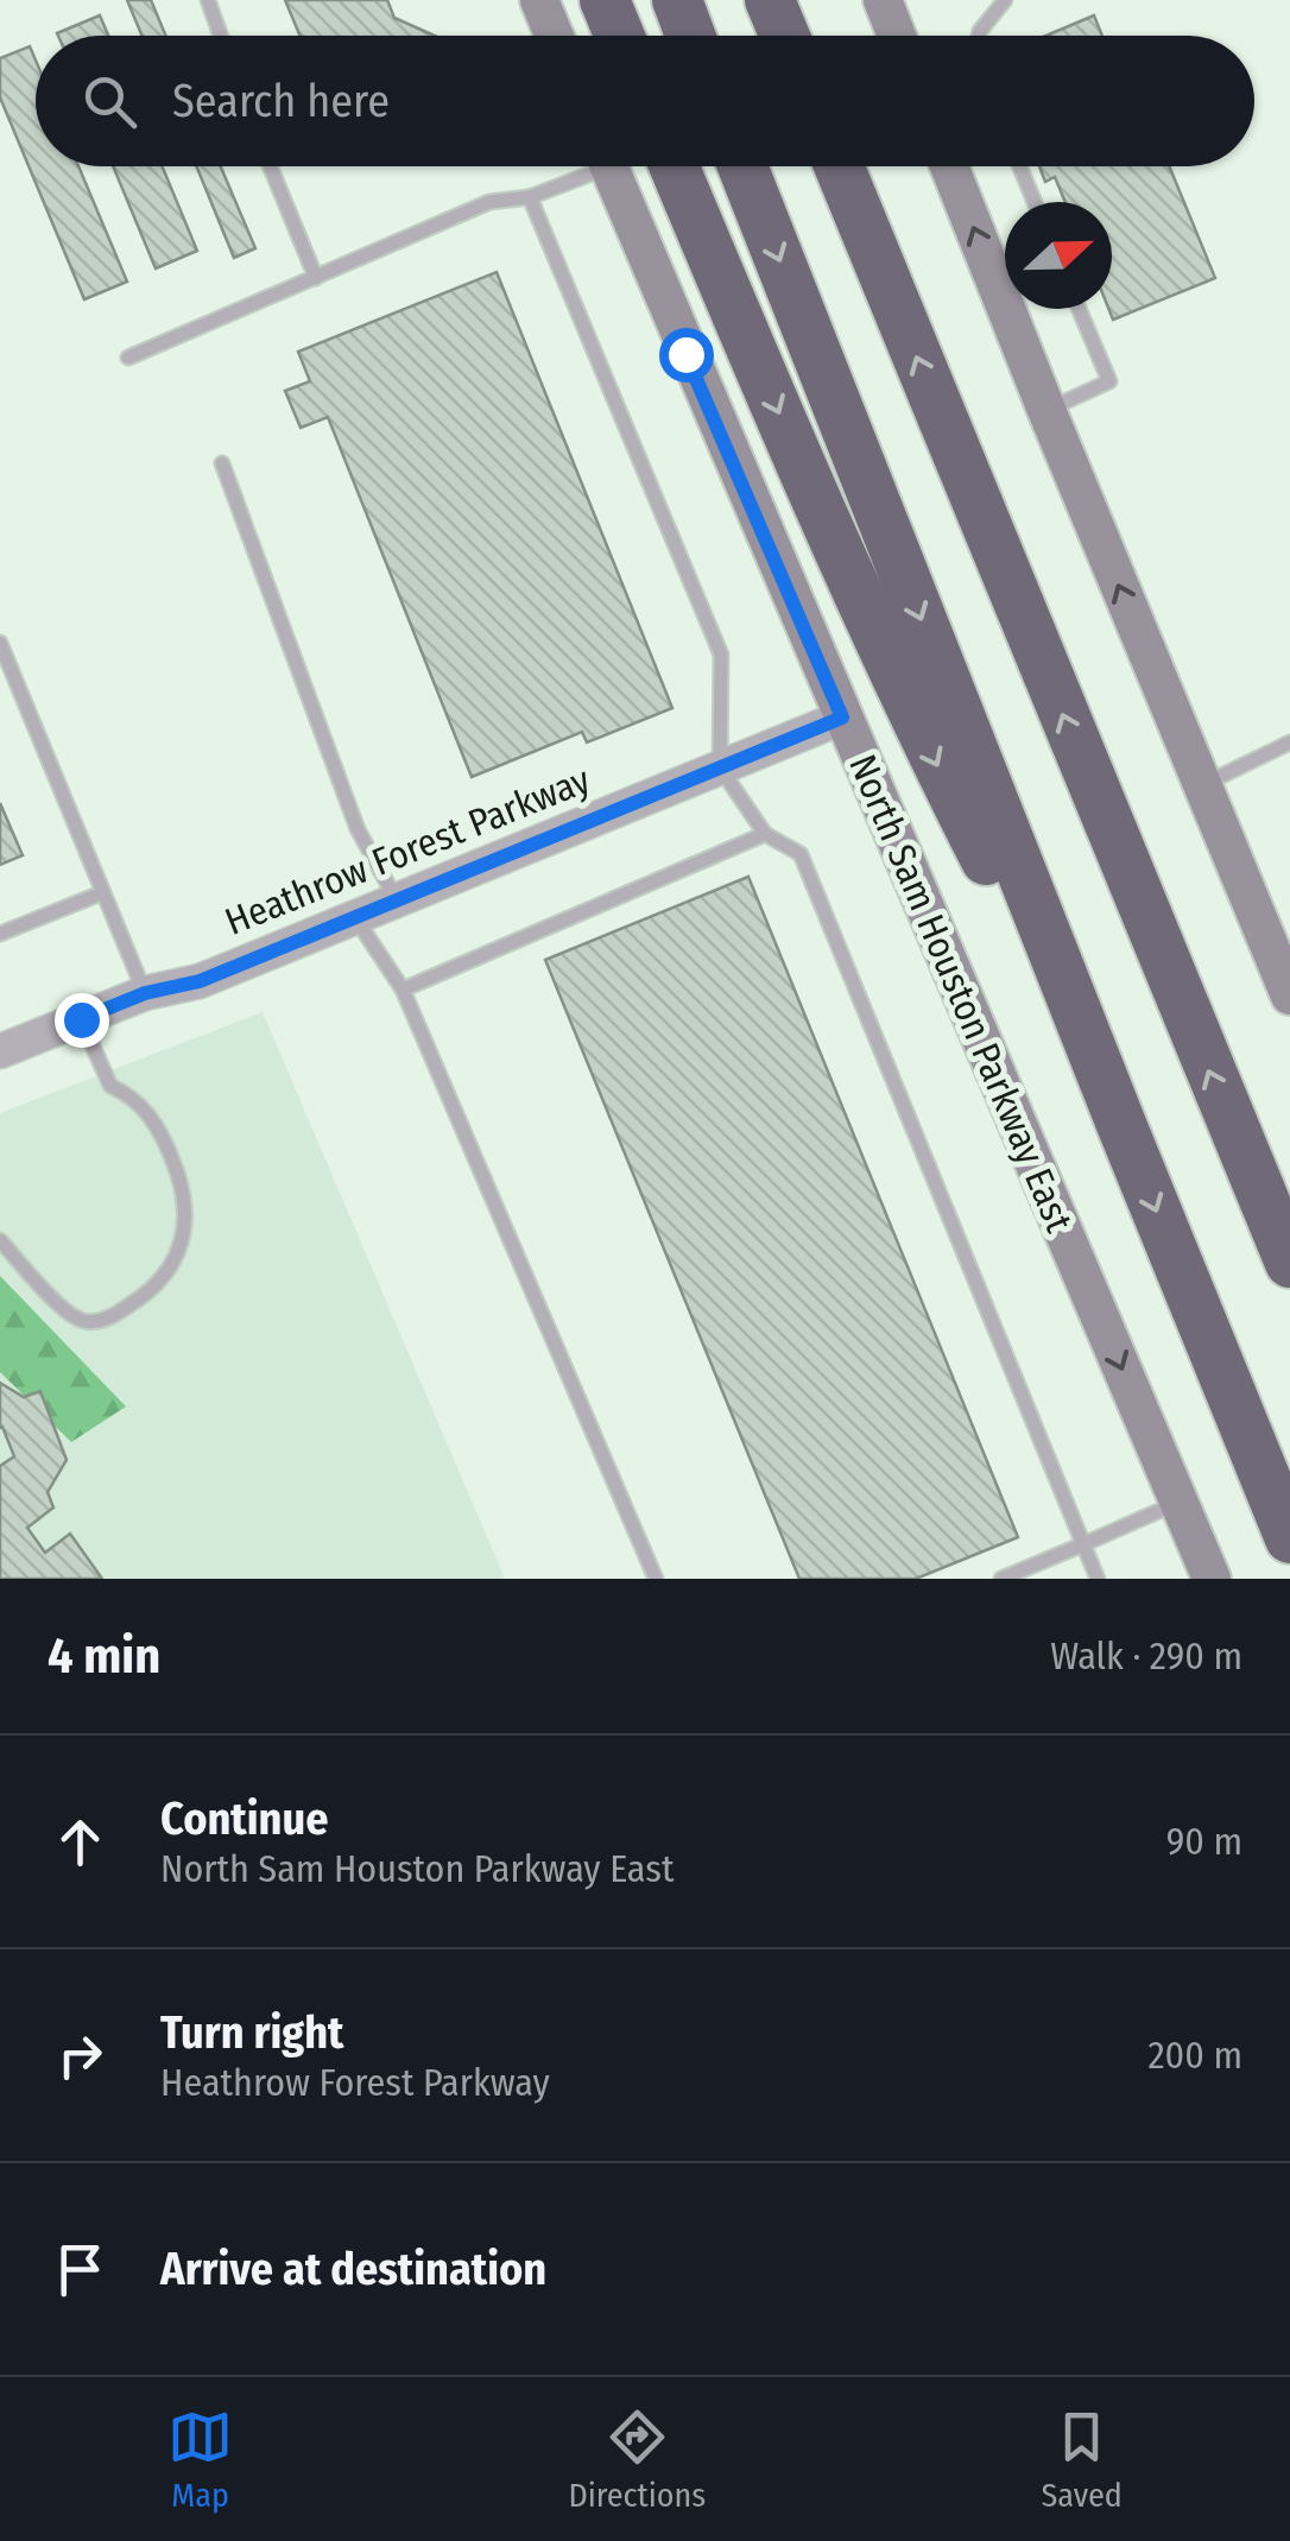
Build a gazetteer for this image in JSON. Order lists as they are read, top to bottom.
{
  "streets": {
    "main road": ["North Sam Houston Parkway East"],
    "street": ["Heathrow Forest Parkway"]
  },
  "crossings": [
    ["Heathrow Forest Parkway", "North Sam Houston Parkway East"]
  ],
  "north": "right",
  "page": {
    "search": "Search here",
    "heading": ["4 min", "Walk · 290 m"],
    "list": [
      ["Continue", "North Sam Houston Parkway East", "90 m"],
      ["Turn right", "Heathrow Forest Parkway", "200 m"],
      "Arrive at destination"
    ],
    "nav": ["Map", "Directions", "Saved"]
  }
}
